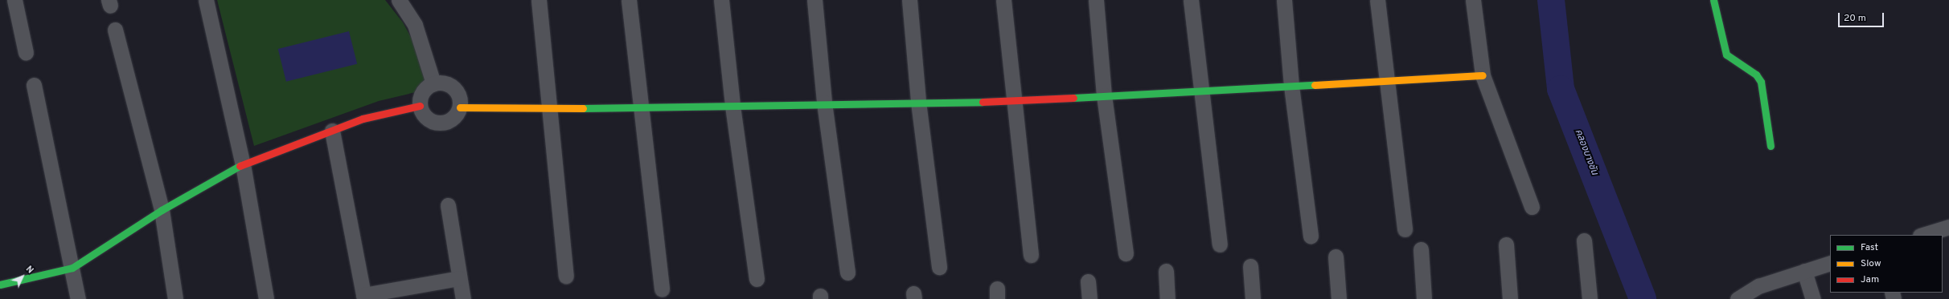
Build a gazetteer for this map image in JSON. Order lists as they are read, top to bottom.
{
  "water": ["คลองบางชัน"],
  "legend": ["Fast", "Slow", "Jam"],
  "scale_bar": "20 m",
  "north": "top right"
}
